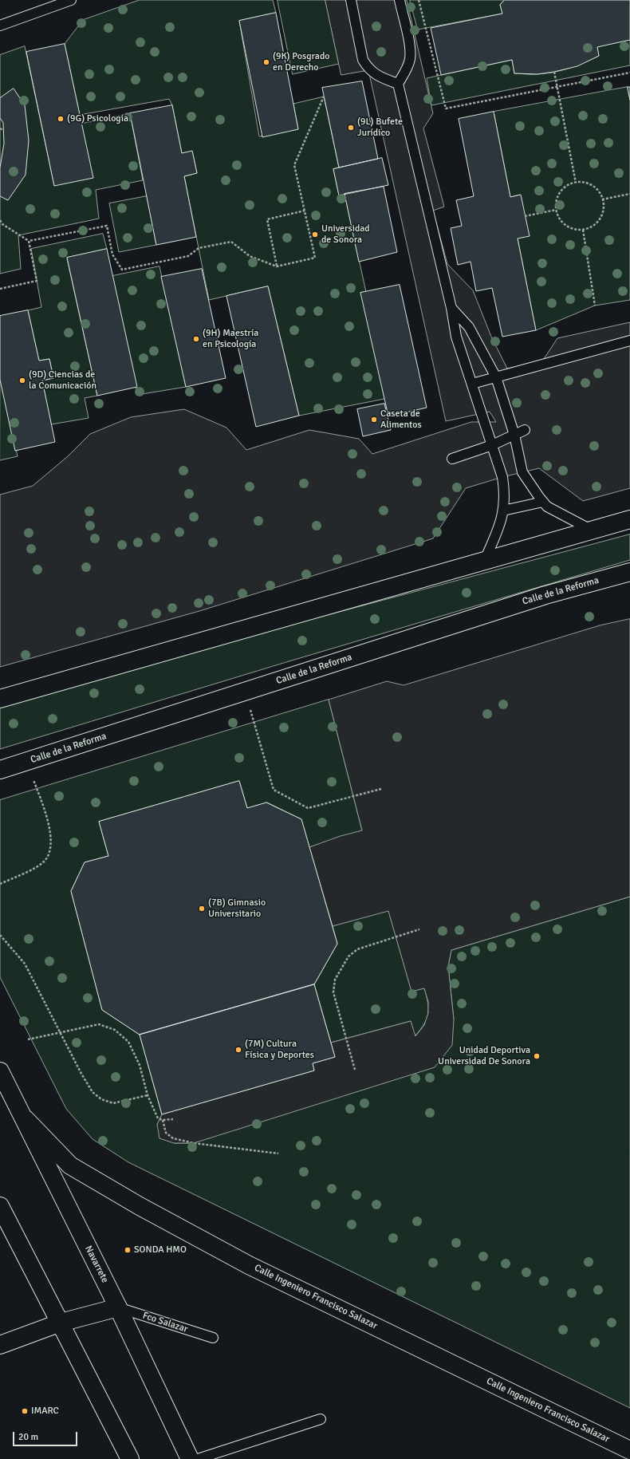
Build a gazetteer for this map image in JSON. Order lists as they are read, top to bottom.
{
  "streets": {
    "main road": ["Calle de la Reforma", "Navarrete", "Calle Ingeniero Francisco Salazar"],
    "lane": ["Fco Salazar"]
  },
  "crossings": [
    ["Navarrete", "Calle Ingeniero Francisco Salazar"],
    ["Navarrete", "Fco Salazar"]
  ],
  "places": [
    "(9K) Posgrado en Derecho",
    "(9G) Psicología",
    "(9L) Bufete Jurídico",
    "Universidad de Sonora",
    "(9H) Maestría en Psicología",
    "(9D) Ciencias de la Comunicación",
    "Caseta de Alimentos",
    "(7B) Gimnasio Universitario",
    "(7M) Cultura Física y Deportes",
    "Unidad Deportiva Universidad De Sonora",
    "SONDA HMO",
    "IMARC"
  ],
  "scale_bar": "20 m"
}
